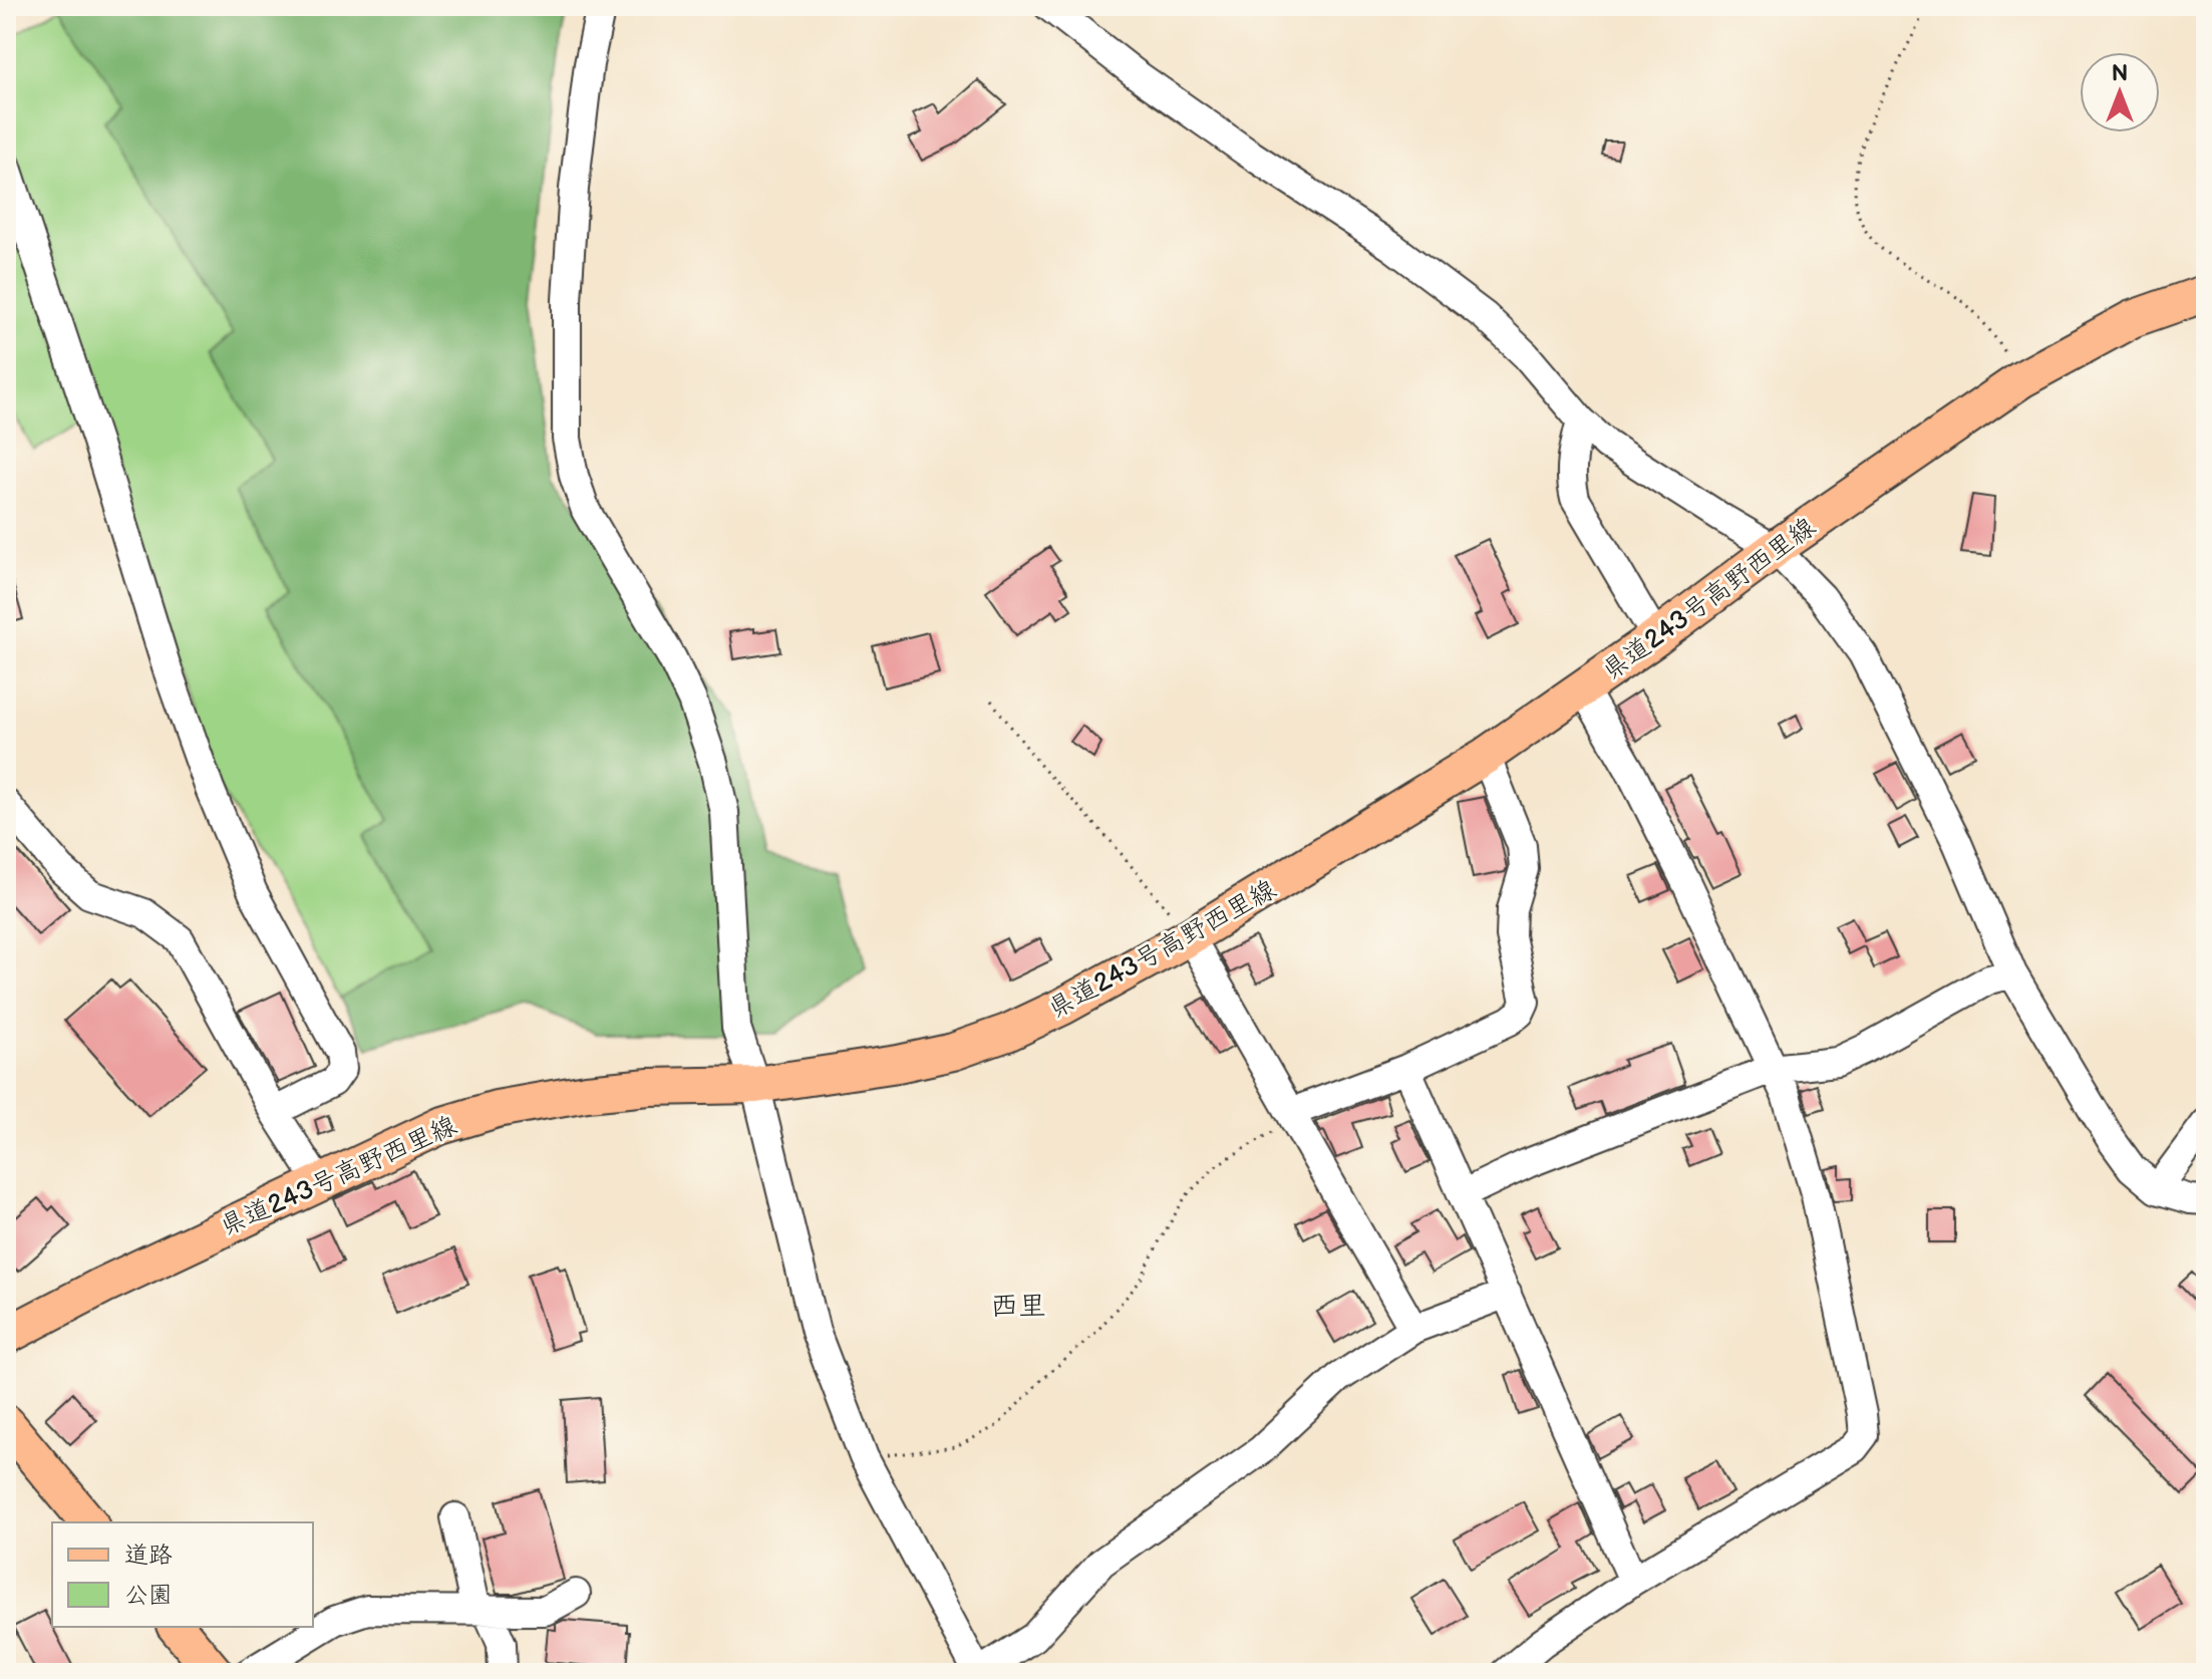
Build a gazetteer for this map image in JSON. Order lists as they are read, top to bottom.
{
  "streets": {
    "main road": ["県道243号高野西里線"]
  },
  "districts": ["西里"],
  "legend": ["道路", "公園"],
  "north": "top"
}
